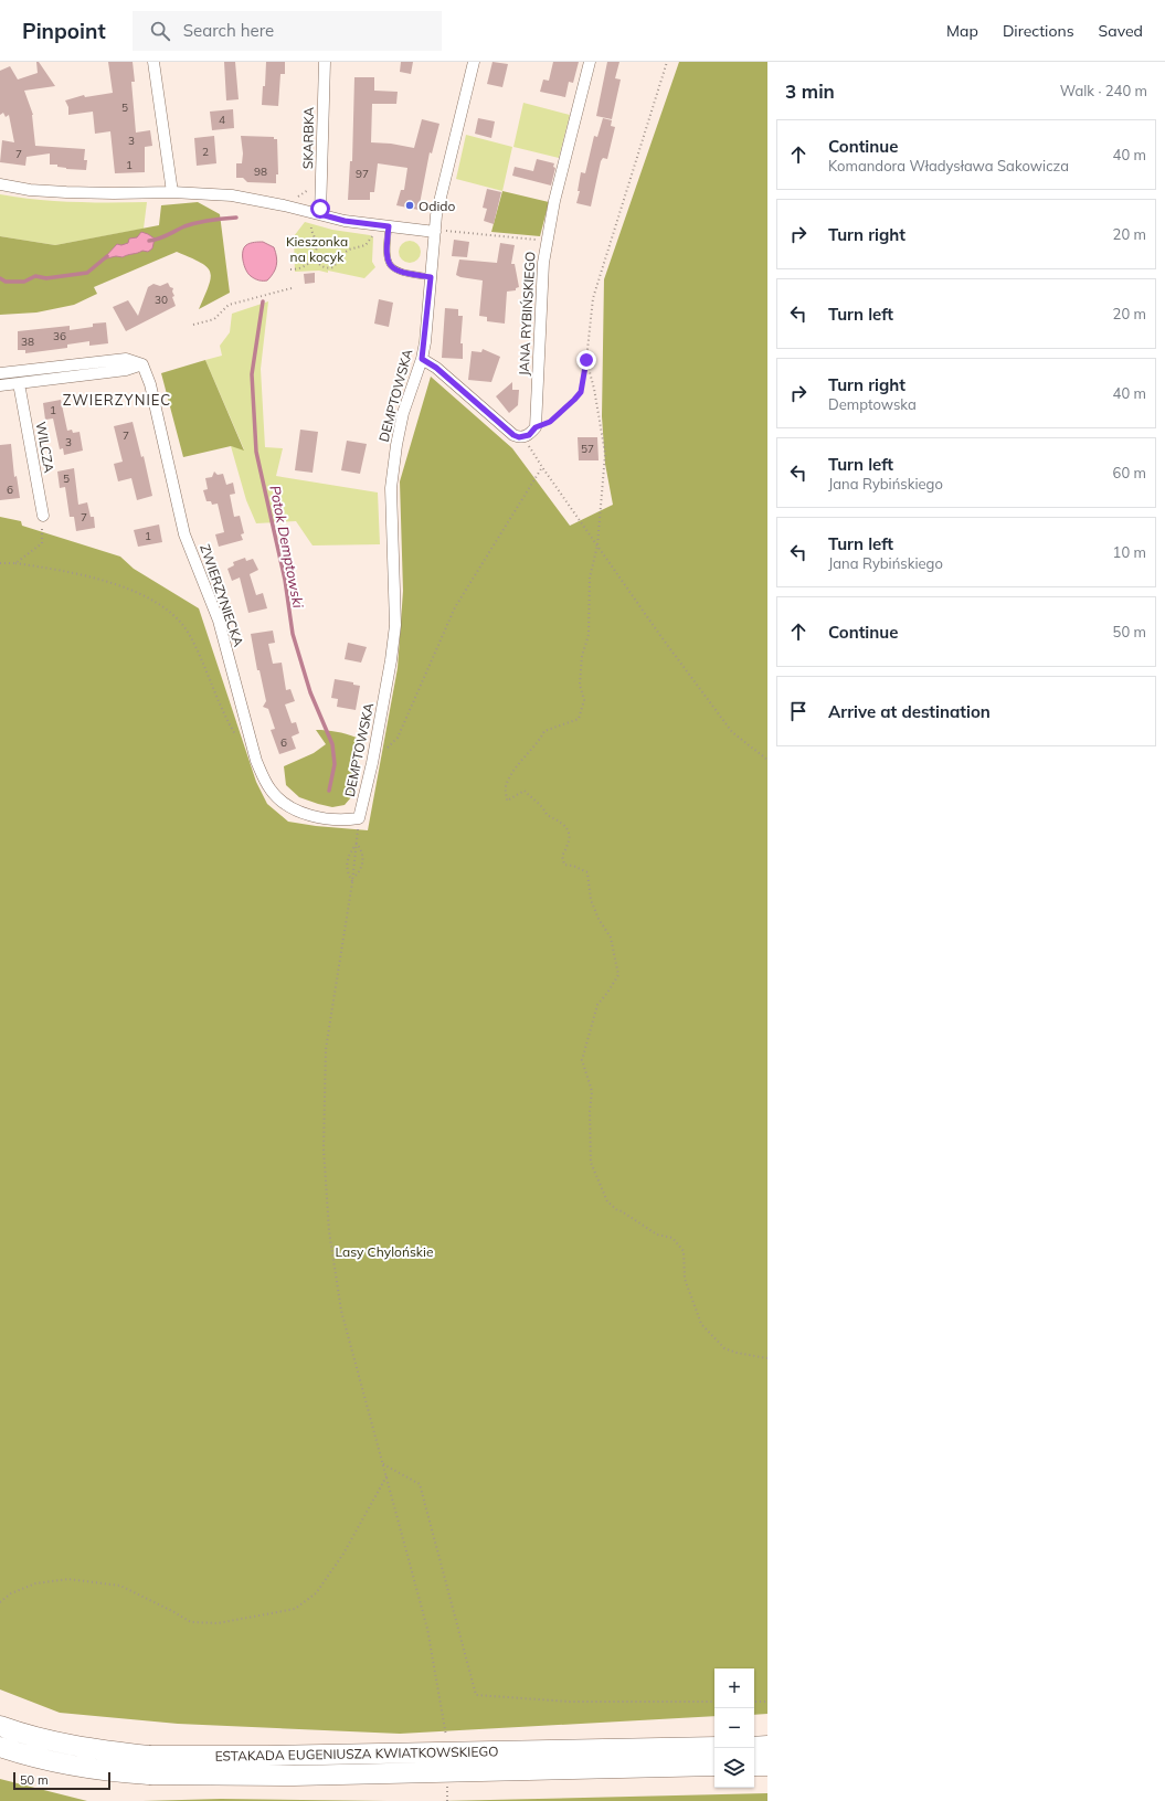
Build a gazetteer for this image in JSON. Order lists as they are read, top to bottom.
{
  "streets": {
    "highway": ["ESTAKADA EUGENIUSZA KWIATKOWSKIEGO"],
    "street": [
      "SKARBKA",
      "JANA RYBIŃSKIEGO",
      "DEMPTOWSKA",
      "WILCZA",
      "ZWIERZYNIECKA"
    ]
  },
  "crossings": [
    ["DEMPTOWSKA", "ZWIERZYNIECKA"]
  ],
  "districts": ["ZWIERZYNIEC"],
  "water": ["Potok Demptowski"],
  "parks": ["Kieszonka na kocyk", "Lasy Chylońskie"],
  "places": ["Odido"],
  "house_numbers": [
    "5",
    "4",
    "3",
    "2",
    "7",
    "1",
    "98",
    "97",
    "30",
    "36",
    "38",
    "1",
    "7",
    "3",
    "57",
    "5",
    "6",
    "7",
    "1",
    "6"
  ],
  "scale_bar": "50 m",
  "page": {
    "header": "Pinpoint",
    "search": "Search here",
    "nav": ["Map", "Directions", "Saved"],
    "heading": ["3 min", "Walk · 240 m"],
    "list": [
      ["Continue", "Komandora Władysława Sakowicza", "40 m"],
      ["Turn right", "20 m"],
      ["Turn left", "20 m"],
      ["Turn right", "Demptowska", "40 m"],
      ["Turn left", "Jana Rybińskiego", "60 m"],
      ["Turn left", "Jana Rybińskiego", "10 m"],
      ["Continue", "50 m"],
      "Arrive at destination"
    ],
    "map_buttons": ["+", "−"],
    "scale": "50 m"
  }
}
